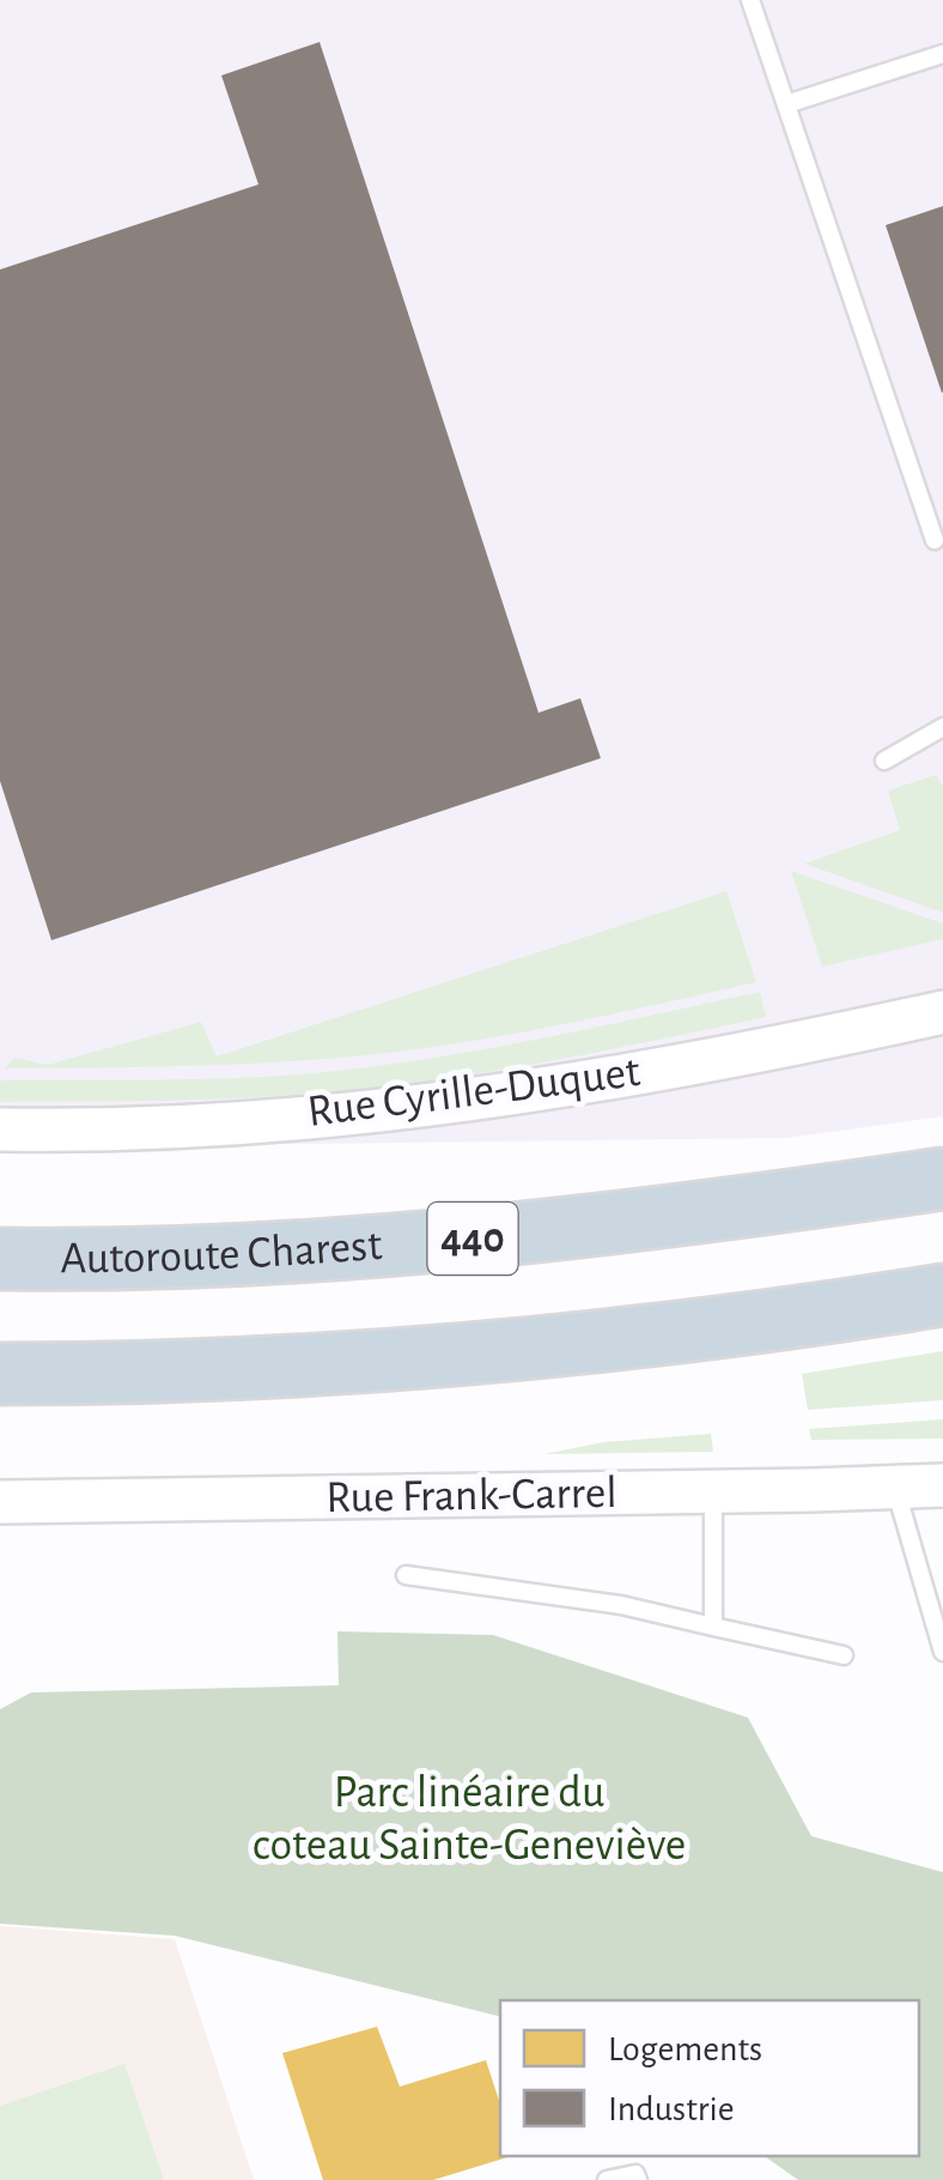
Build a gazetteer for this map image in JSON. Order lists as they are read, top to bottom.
{
  "streets": {
    "highway": ["440", "Autoroute Charest"],
    "street": ["Rue Cyrille-Duquet", "Rue Frank-Carrel"]
  },
  "parks": ["Parc linéaire du coteau Sainte-Geneviève"],
  "legend": ["Logements", "Industrie"]
}
